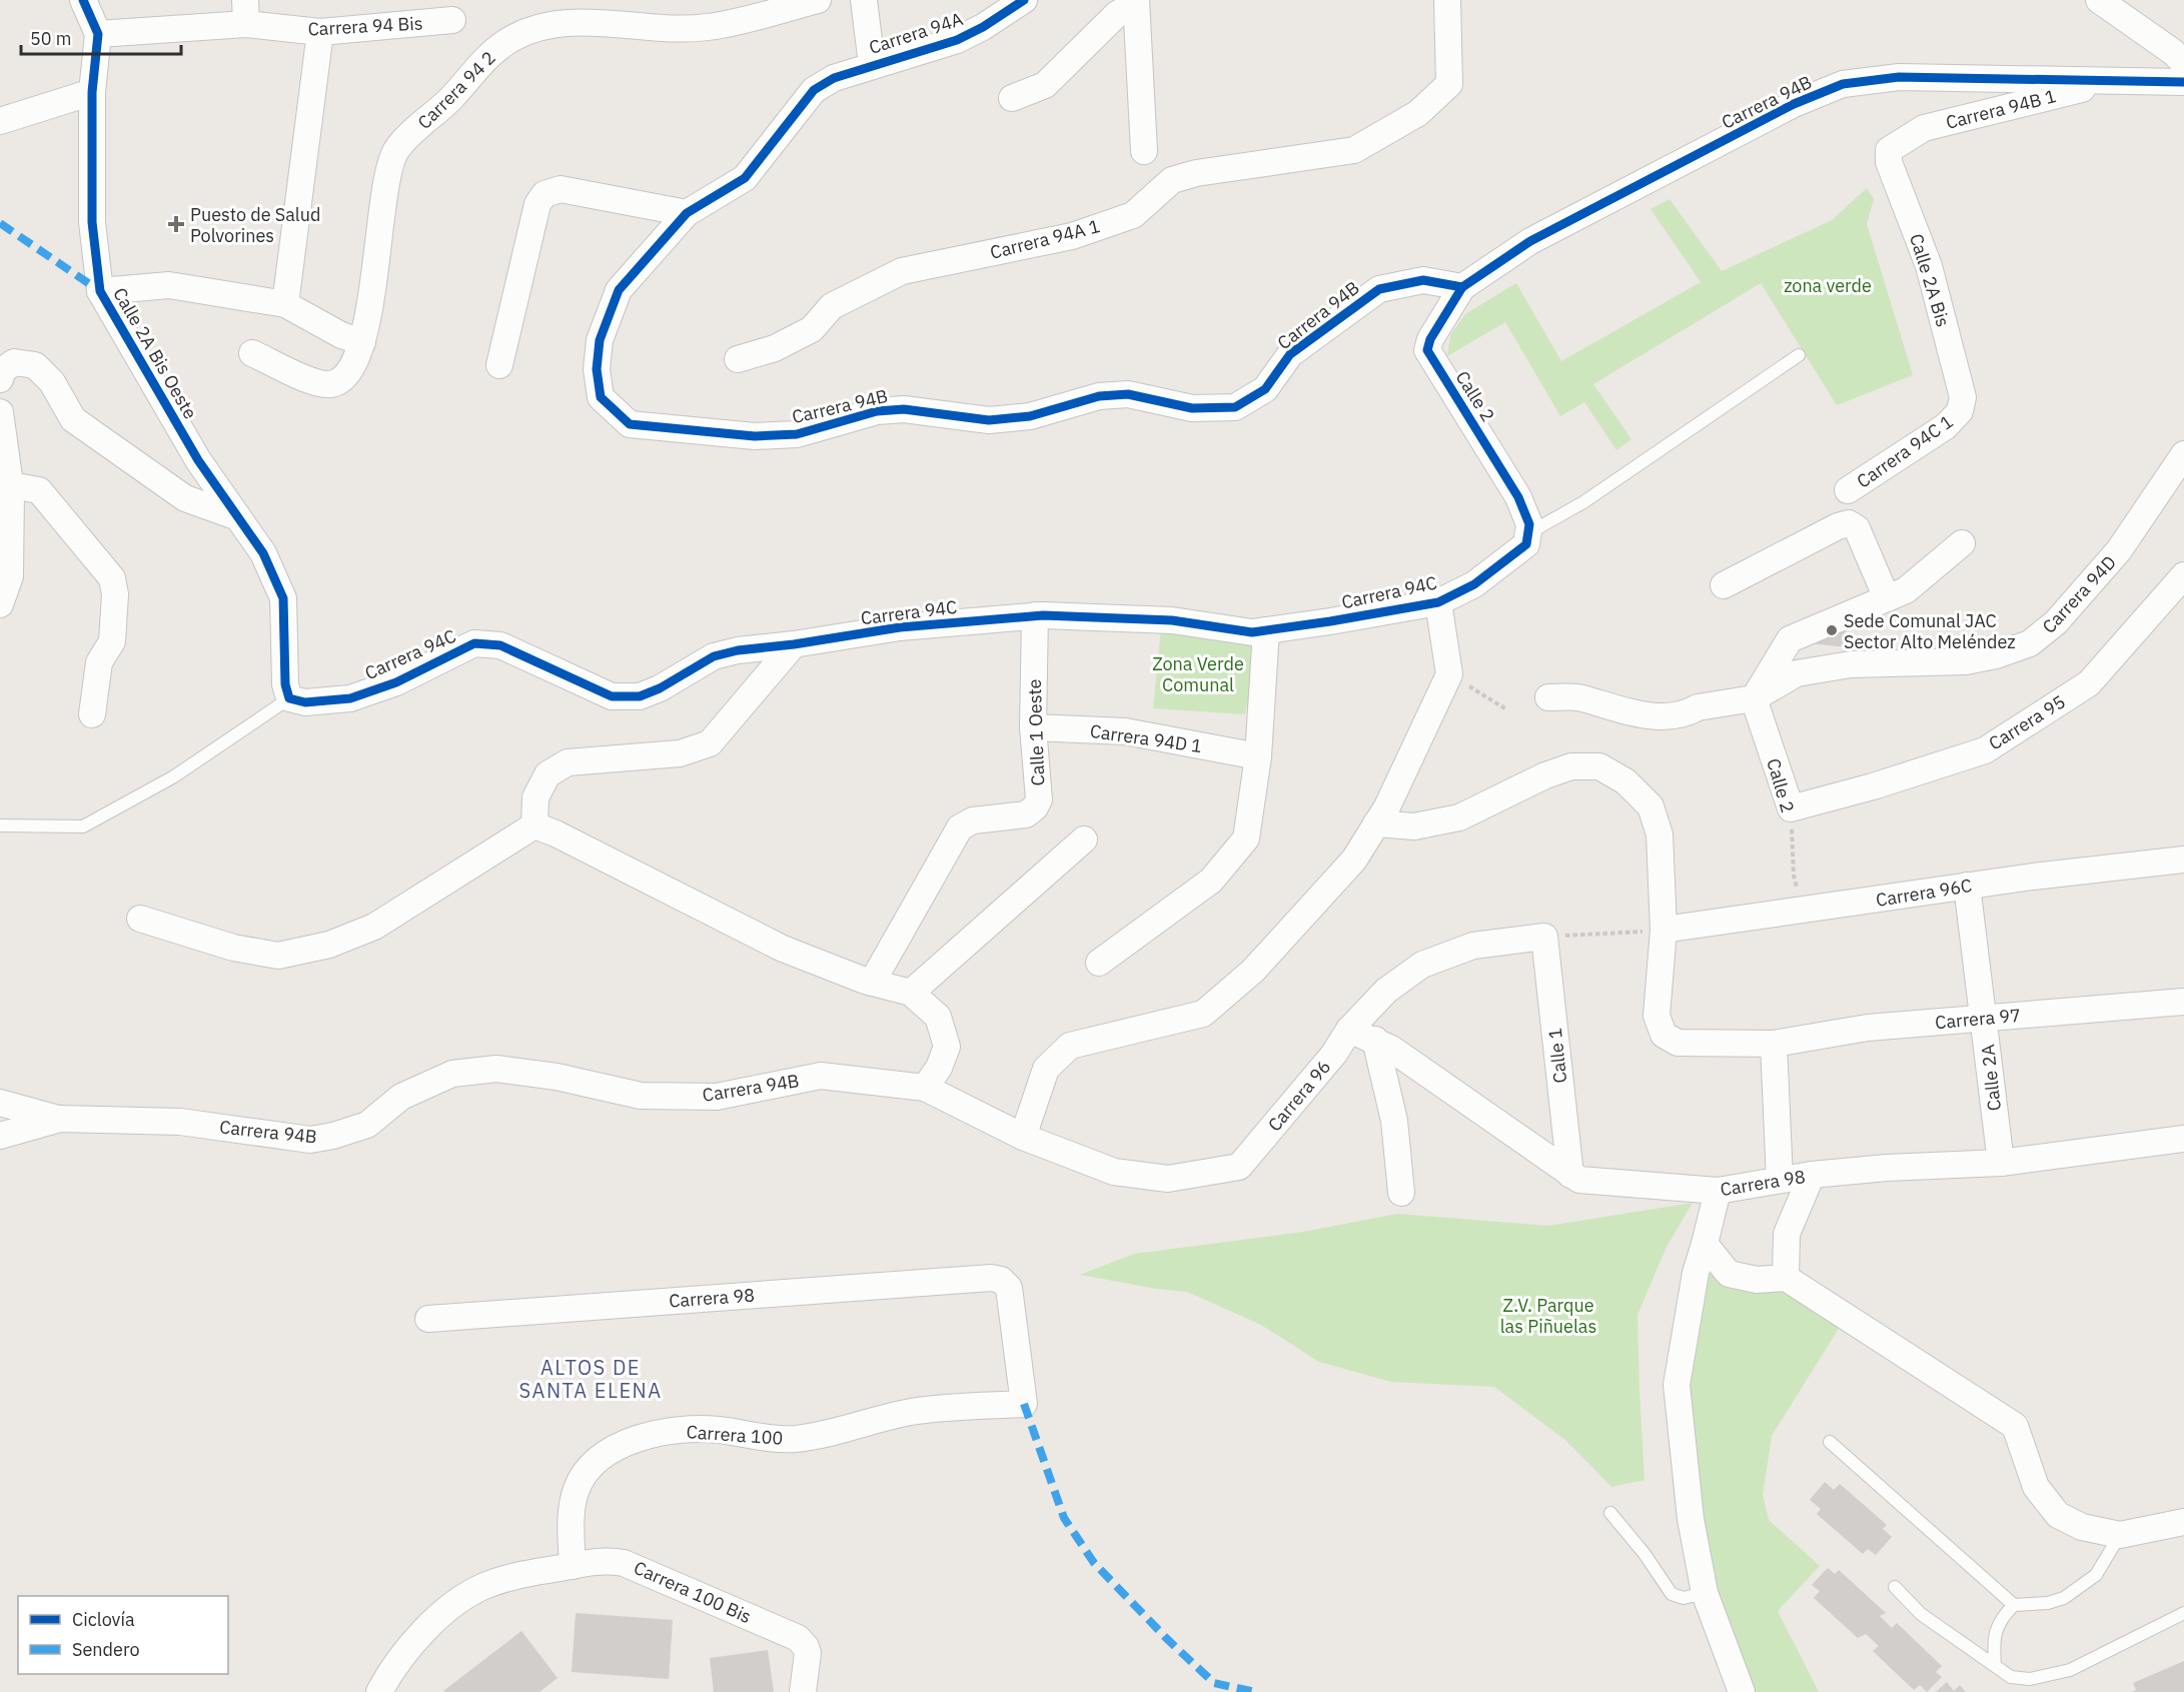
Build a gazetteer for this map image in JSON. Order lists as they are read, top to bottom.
{
  "streets": {
    "street": [
      "Carrera 94 Bis",
      "Carrera 94A",
      "Carrera 94 2",
      "Carrera 94B",
      "Carrera 94B 1",
      "Carrera 94A 1",
      "Calle 2A Bis",
      "Calle 2A Bis Oeste",
      "Calle 2",
      "Carrera 94C 1",
      "Carrera 94C",
      "Carrera 94D",
      "Carrera 95",
      "Calle 1 Oeste",
      "Carrera 94D 1",
      "Carrera 96C",
      "Carrera 97",
      "Calle 1",
      "Calle 2A",
      "Carrera 96",
      "Carrera 98",
      "Carrera 100",
      "Carrera 100 Bis"
    ]
  },
  "crossings": [
    ["Carrera 94 Bis", "Calle 2A Bis Oeste"],
    ["Carrera 94A", "Carrera 94B"],
    ["Carrera 94B", "Carrera 94B 1"],
    ["Carrera 94B", "Calle 2"],
    ["Carrera 94B", "Carrera 96"],
    ["Carrera 94B 1", "Calle 2A Bis"],
    ["Calle 2A Bis", "Carrera 94C 1"],
    ["Calle 2A Bis Oeste", "Carrera 94C"],
    ["Calle 2", "Carrera 94C"],
    ["Calle 2", "Carrera 94D"],
    ["Calle 2", "Carrera 95"],
    ["Calle 2", "Carrera 96C"],
    ["Carrera 94C", "Calle 1 Oeste"],
    ["Calle 1 Oeste", "Carrera 94D 1"],
    ["Carrera 96C", "Carrera 97"],
    ["Carrera 96C", "Calle 2A"],
    ["Carrera 97", "Calle 2A"],
    ["Calle 1", "Carrera 96"],
    ["Calle 1", "Carrera 98"],
    ["Calle 2A", "Carrera 98"],
    ["Carrera 96", "Carrera 98"],
    ["Carrera 98", "Carrera 100"],
    ["Carrera 100", "Carrera 100 Bis"]
  ],
  "districts": ["ALTOS DE SANTA ELENA"],
  "parks": ["zona verde", "Zona Verde Comunal", "Z.V. Parque las Piñuelas"],
  "places": {
    "health": ["Puesto de Salud Polvorines"],
    "other": ["Sede Comunal JAC Sector Alto Meléndez"]
  },
  "legend": ["Ciclovía", "Sendero"],
  "scale_bar": "50 m"
}
